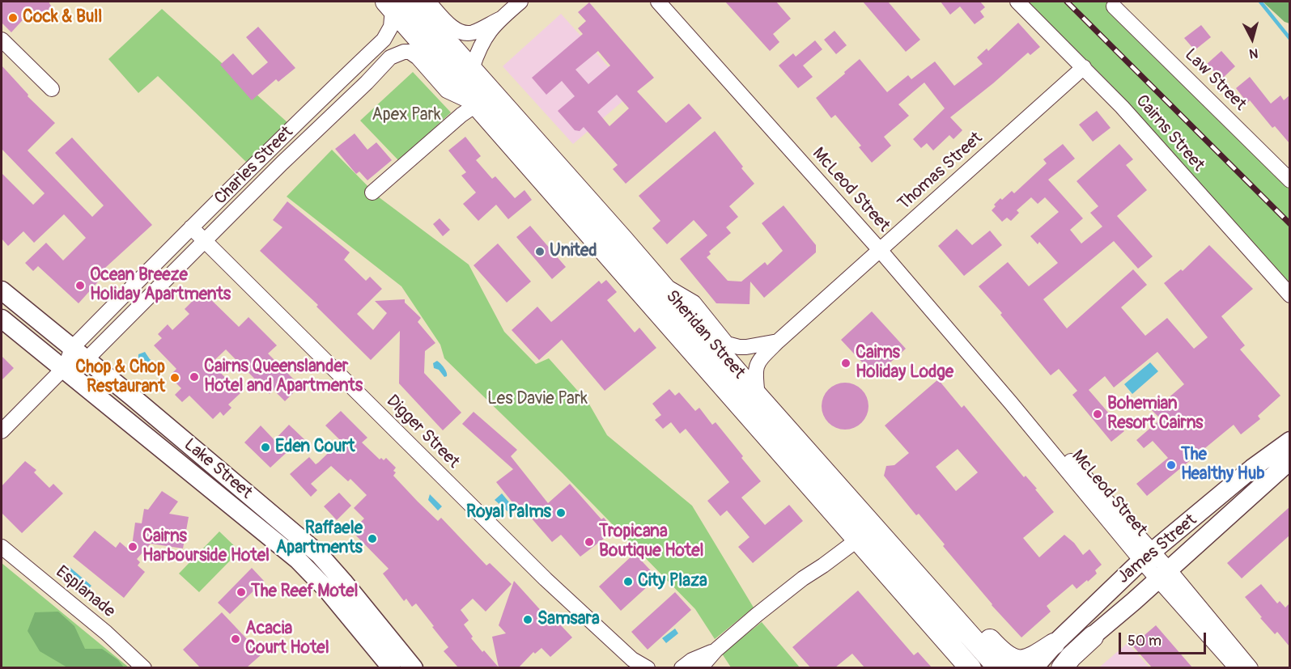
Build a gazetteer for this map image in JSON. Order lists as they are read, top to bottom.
{
  "streets": {
    "highway": ["Sheridan Street"],
    "main road": ["Lake Street", "James Street"],
    "street": [
      "Law Street",
      "Cairns Street",
      "Charles Street",
      "Thomas Street",
      "McLeod Street",
      "Digger Street",
      "Esplanade"
    ]
  },
  "crossings": [
    ["Cairns Street", "Thomas Street"],
    ["Charles Street", "Sheridan Street"],
    ["Charles Street", "Digger Street"],
    ["Charles Street", "Lake Street"],
    ["Thomas Street", "McLeod Street"],
    ["Thomas Street", "Sheridan Street"],
    ["McLeod Street", "James Street"]
  ],
  "parks": ["Apex Park", "Les Davie Park"],
  "places": [
    "Cock & Bull",
    "United",
    "Ocean Breeze Holiday Apartments",
    "Cairns Holiday Lodge",
    "Cairns Queenslander Hotel and Apartments",
    "Chop & Chop Restaurant",
    "Bohemian Resort Cairns",
    "Eden Court",
    "The Healthy Hub",
    "Royal Palms",
    "Raffaele Apartments",
    "Tropicana Boutique Hotel",
    "Cairns Harbourside Hotel",
    "City Plaza",
    "The Reef Motel",
    "Samsara",
    "Acacia Court Hotel"
  ],
  "scale_bar": "50 m",
  "north": "bottom"
}
